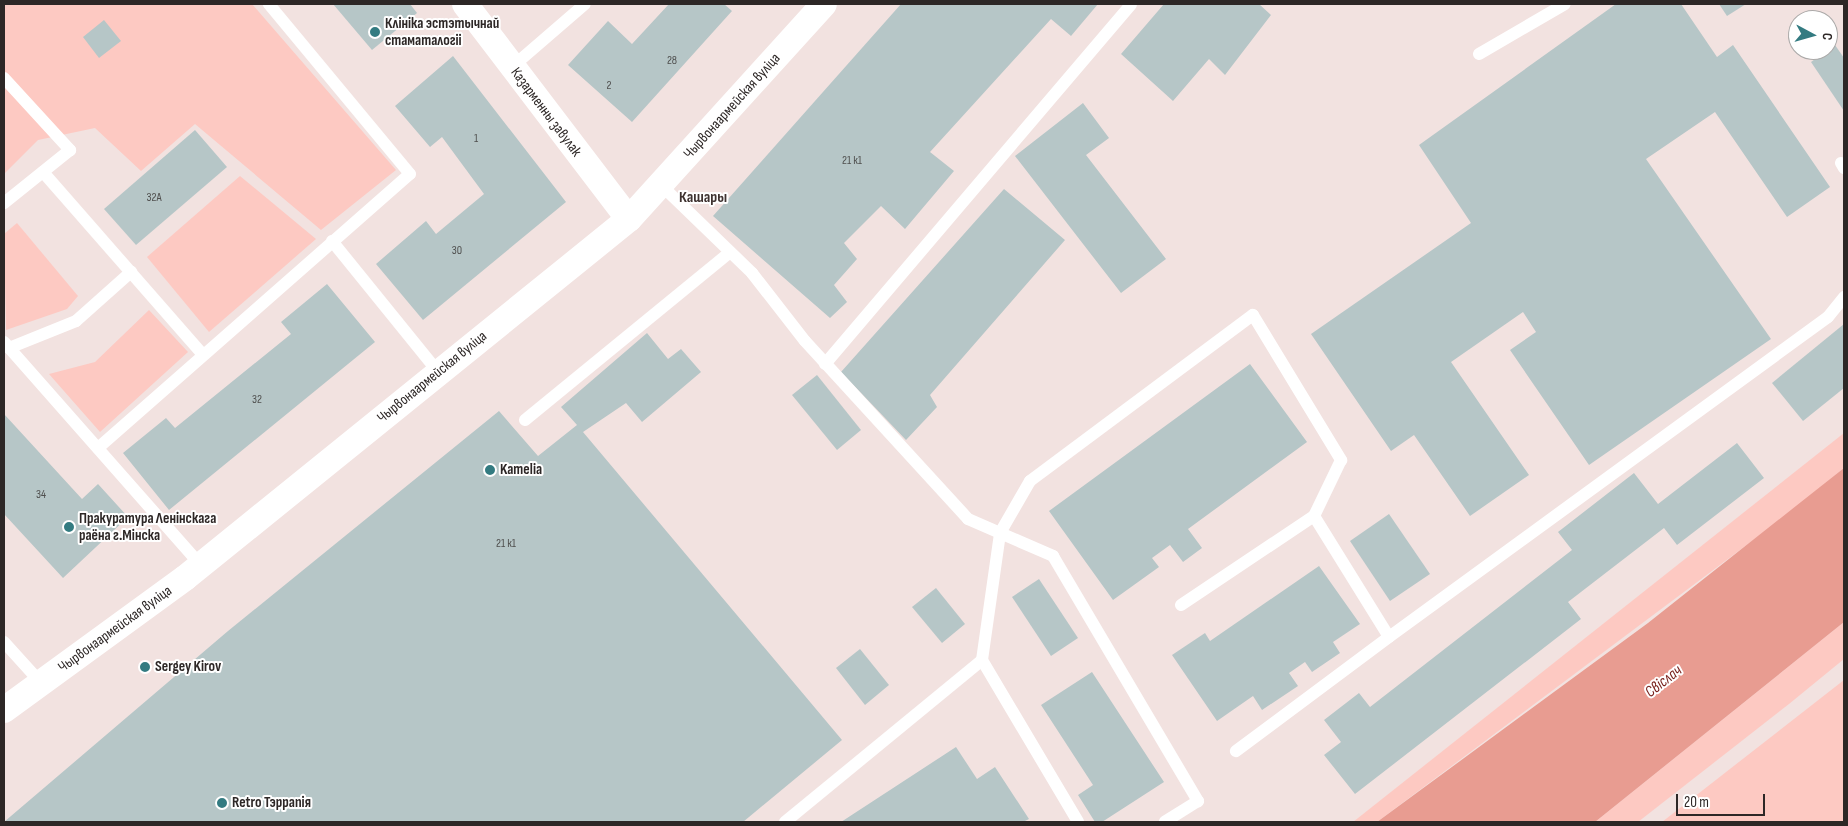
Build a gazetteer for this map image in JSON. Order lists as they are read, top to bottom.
{
  "streets": {
    "street": ["Чырвонаармейская вуліца", "Казарменны завулак"]
  },
  "crossings": [
    ["Чырвонаармейская вуліца", "Казарменны завулак"]
  ],
  "districts": ["Кашары"],
  "water": ["Свіслач"],
  "places": [
    "Клініка эстэтычнай стаматалогіі",
    "Kamelia",
    "Пракуратура Ленінскага раёна г.Мінска",
    "Sergey Kirov",
    "Retro Тэррапія"
  ],
  "house_numbers": [
    "28",
    "2",
    "1",
    "21 к1",
    "32А",
    "30",
    "32",
    "34",
    "21 к1"
  ],
  "scale_bar": "20 m",
  "north": "right"
}
